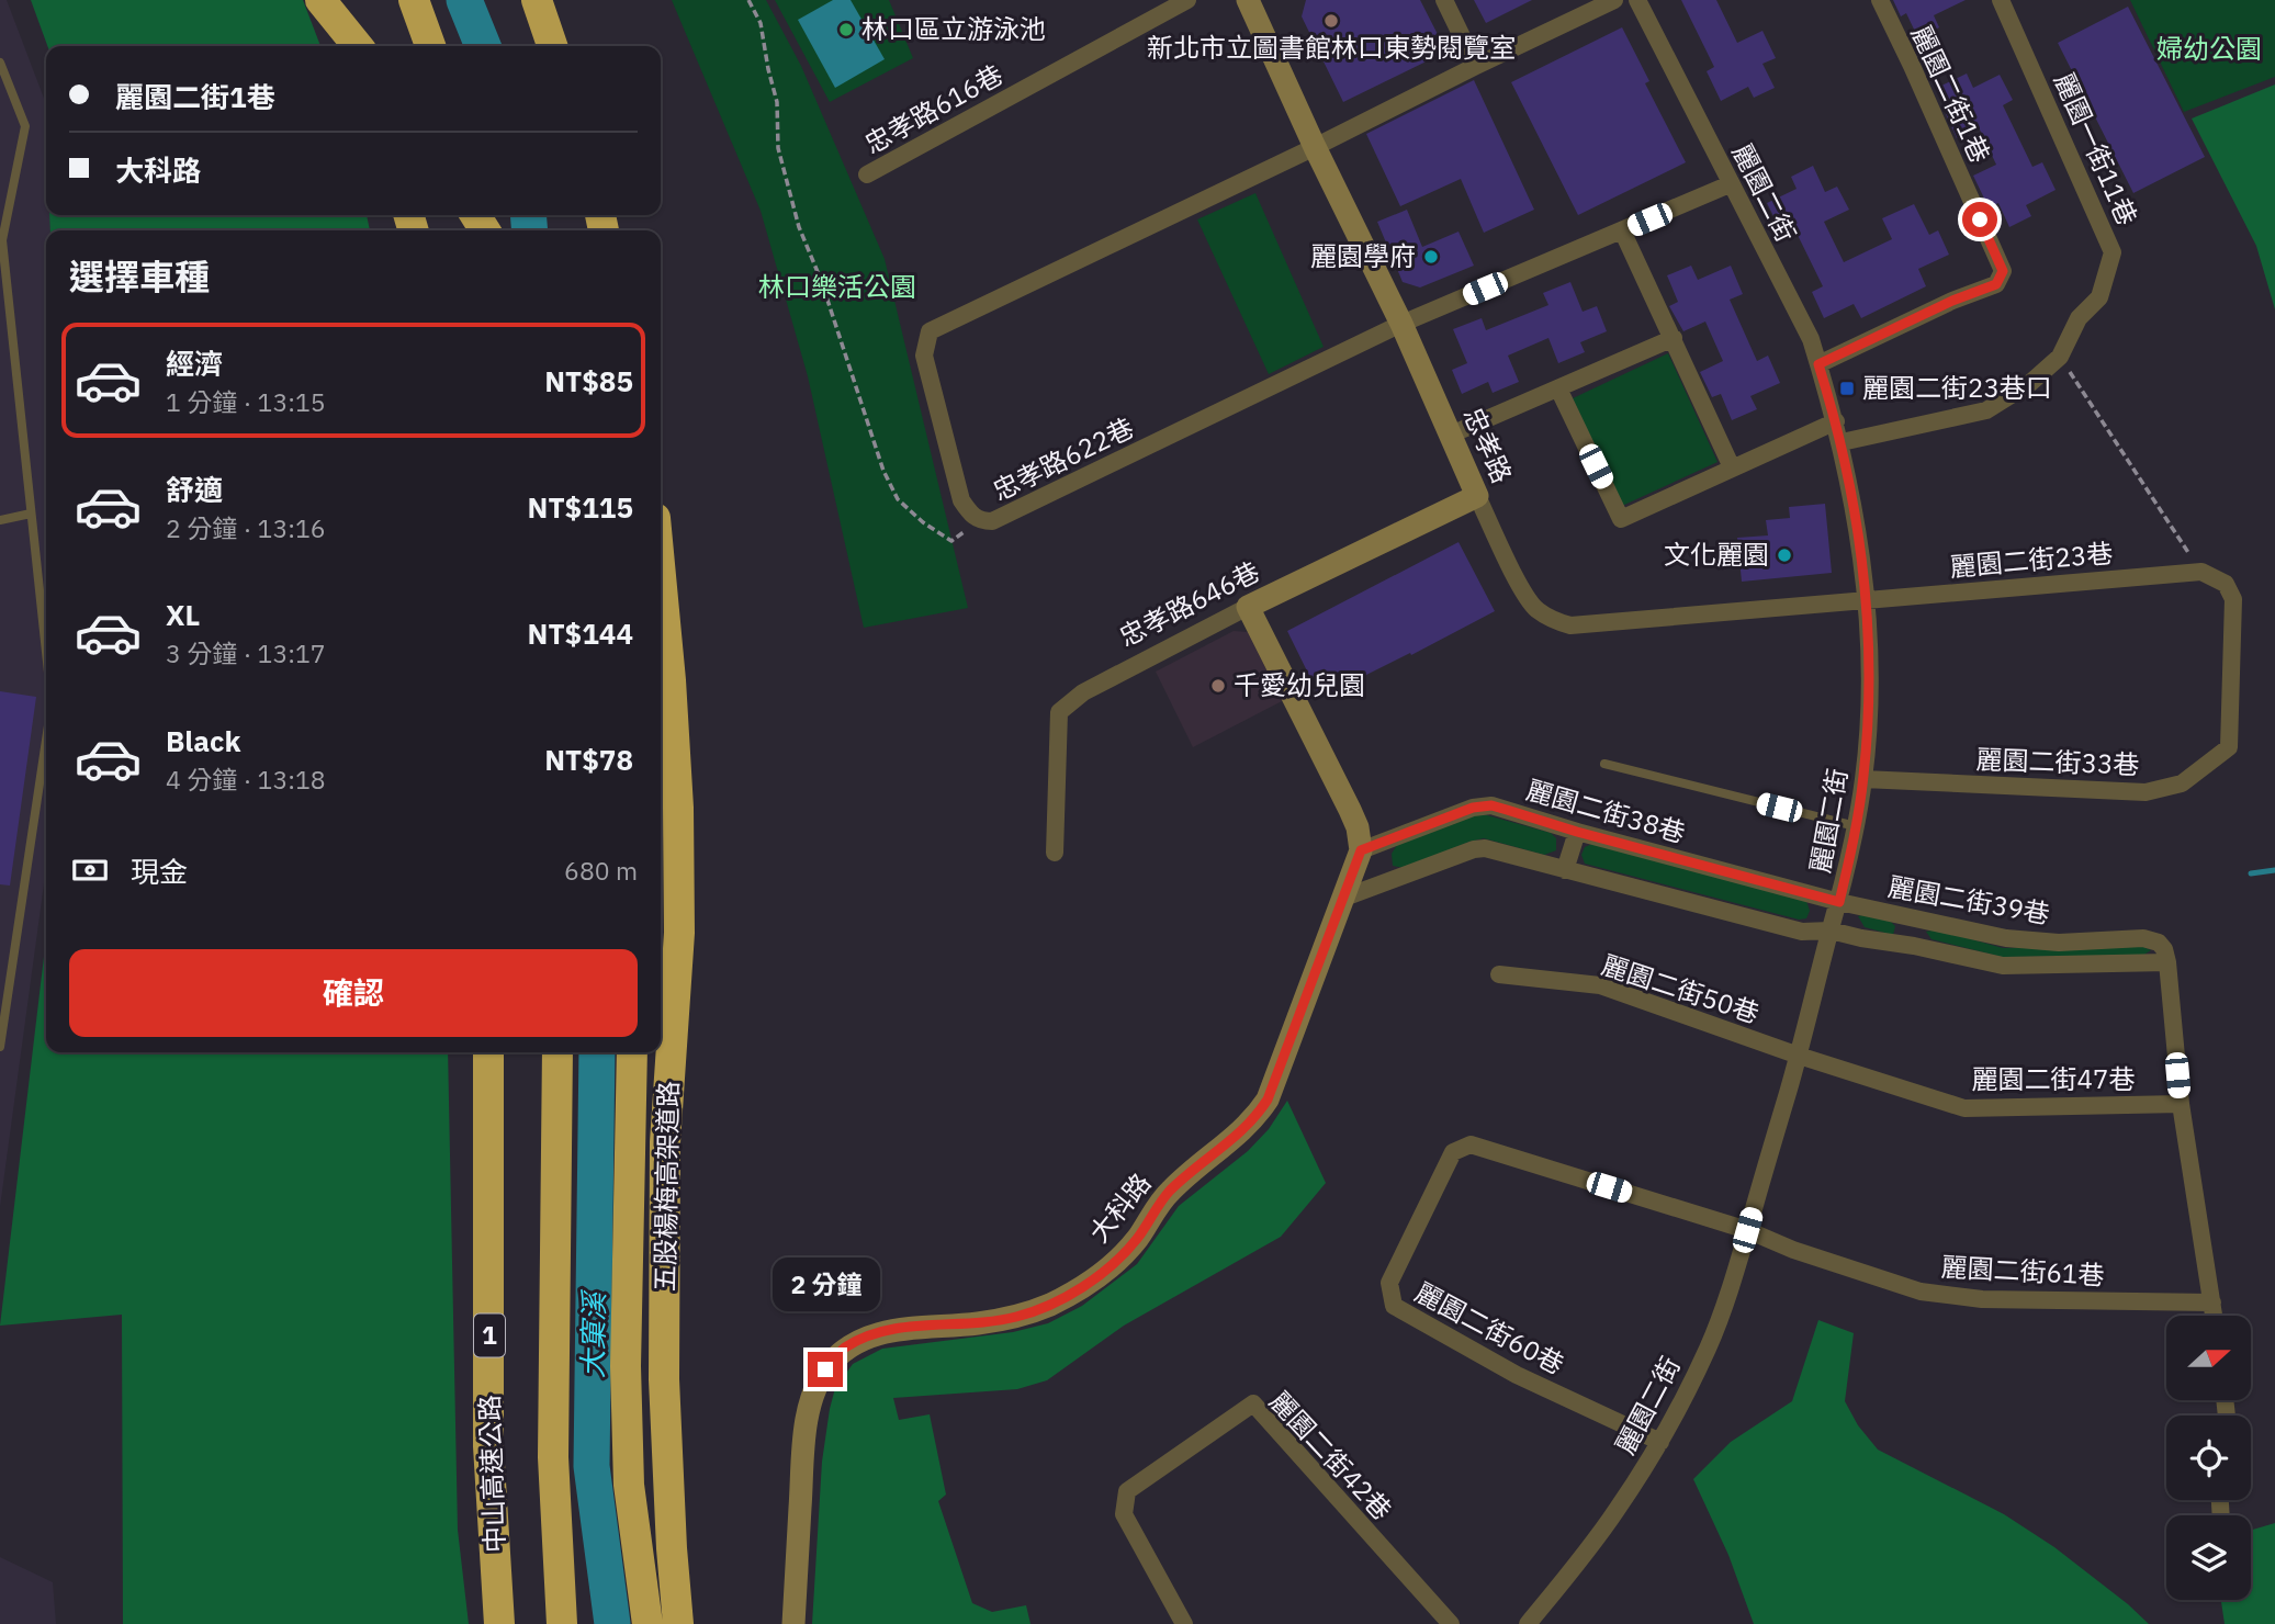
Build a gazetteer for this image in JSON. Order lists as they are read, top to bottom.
{
  "streets": {
    "highway": ["五股楊梅高架道路", "1", "中山高速公路"],
    "street": [
      "麗園二街1巷",
      "忠孝路616巷",
      "麗園一街11巷",
      "麗園二街",
      "忠孝路",
      "忠孝路622巷",
      "麗園二街23巷",
      "忠孝路646巷",
      "麗園二街33巷",
      "麗園二街38巷",
      "麗園二街39巷",
      "麗園二街50巷",
      "麗園二街47巷",
      "大科路",
      "麗園二街61巷",
      "麗園二街60巷",
      "麗園二街42巷"
    ]
  },
  "crossings": [
    ["麗園二街1巷", "麗園二街"],
    ["麗園二街", "忠孝路"],
    ["麗園二街", "忠孝路622巷"],
    ["麗園二街", "麗園二街23巷"],
    ["麗園二街", "麗園二街33巷"],
    ["麗園二街", "麗園二街38巷"],
    ["麗園二街", "麗園二街39巷"],
    ["麗園二街", "麗園二街50巷"],
    ["麗園二街", "麗園二街47巷"],
    ["麗園二街", "麗園二街61巷"],
    ["麗園二街", "麗園二街60巷"],
    ["忠孝路", "忠孝路622巷"],
    ["忠孝路", "麗園二街23巷"],
    ["忠孝路", "忠孝路646巷"],
    ["麗園二街23巷", "麗園二街33巷"],
    ["麗園二街38巷", "麗園二街39巷"],
    ["麗園二街38巷", "大科路"],
    ["麗園二街50巷", "麗園二街47巷"],
    ["麗園二街61巷", "麗園二街60巷"]
  ],
  "water": ["大窠溪"],
  "parks": ["婦幼公園", "林口樂活公園"],
  "places": {
    "other": [
      "新北市立圖書館林口東勢閱覽室",
      "林口區立游泳池",
      "麗園學府",
      "文化麗園",
      "千愛幼兒園"
    ],
    "transit": ["麗園二街23巷口"]
  },
  "north": "right",
  "page": {
    "banner": ["麗園二街1巷", "大科路"],
    "heading": "選擇車種",
    "list": [
      {
        "name": "經濟",
        "note": "1 分鐘 · 13:15",
        "value": "NT$85"
      },
      {
        "name": "舒適",
        "note": "2 分鐘 · 13:16",
        "value": "NT$115"
      },
      {
        "name": "XL",
        "note": "3 分鐘 · 13:17",
        "value": "NT$144"
      },
      {
        "name": "Black",
        "note": "4 分鐘 · 13:18",
        "value": "NT$78"
      }
    ],
    "pay": ["現金", "680 m"],
    "buttons": "確認",
    "bubble": "2 分鐘"
  }
}
